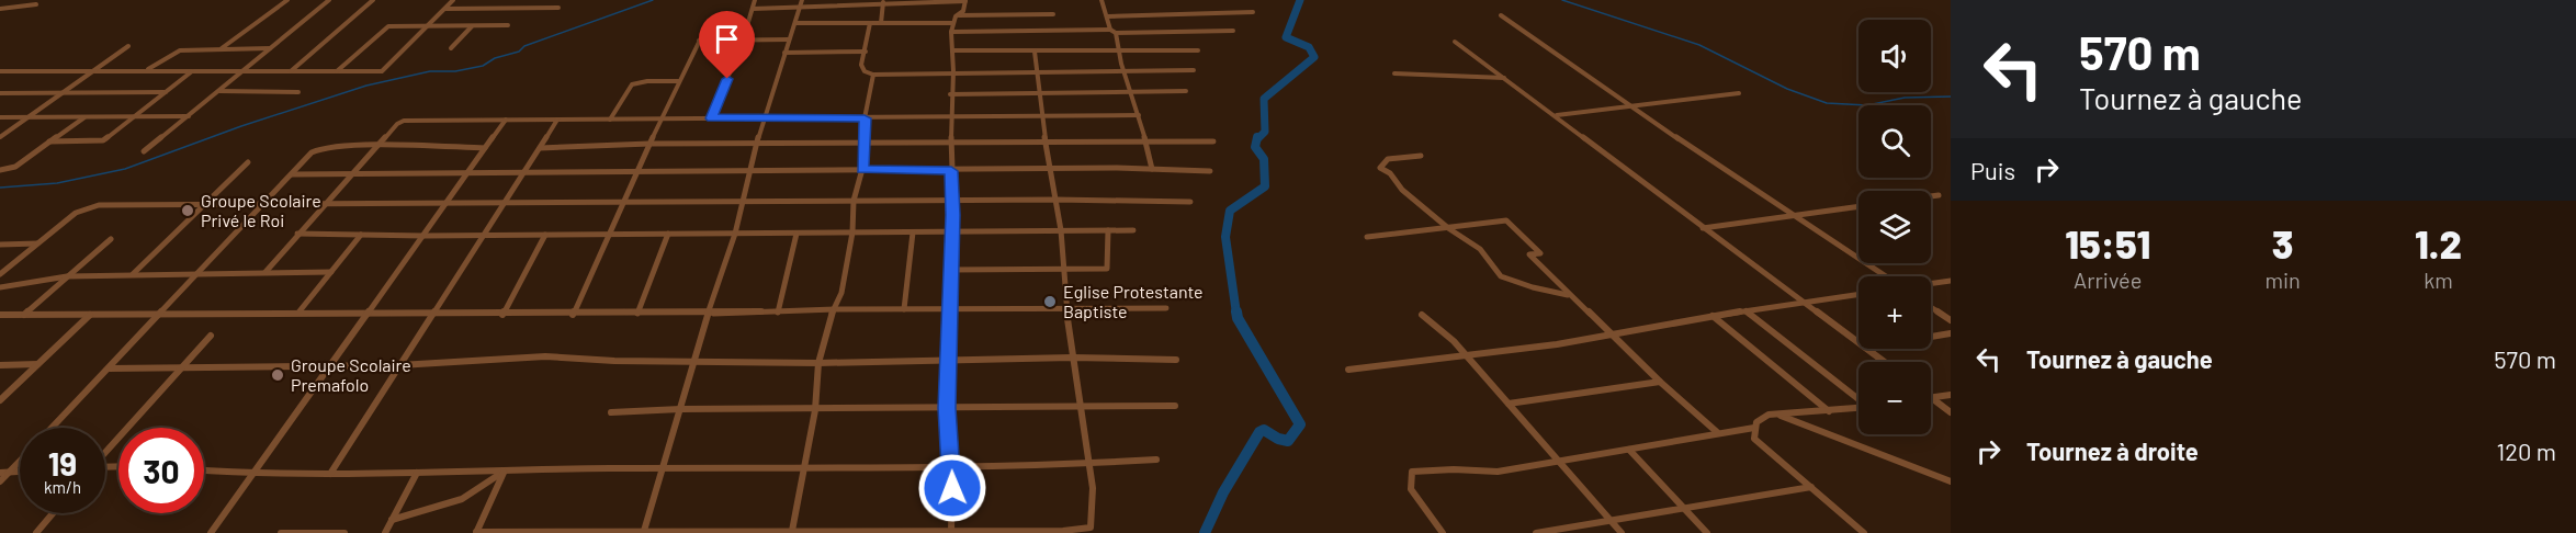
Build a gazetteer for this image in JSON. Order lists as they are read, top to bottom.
{
  "places": ["Groupe Scolaire Privé le Roi", "Eglise Protestante Baptiste", "Groupe Scolaire Premafolo"],
  "page": {
    "turn": ["570 m", "Tournez à gauche"],
    "map_buttons": ["+", "−"],
    "then": "Puis",
    "eta": [
      "15:51",
      "Arrivée",
      "3",
      "min",
      "1.2",
      "km"
    ],
    "list": [
      {
        "name": "Tournez à gauche",
        "value": "570 m"
      },
      {
        "name": "Tournez à droite",
        "value": "120 m"
      }
    ],
    "speed": "19 km/h",
    "limit": "30"
  }
}
